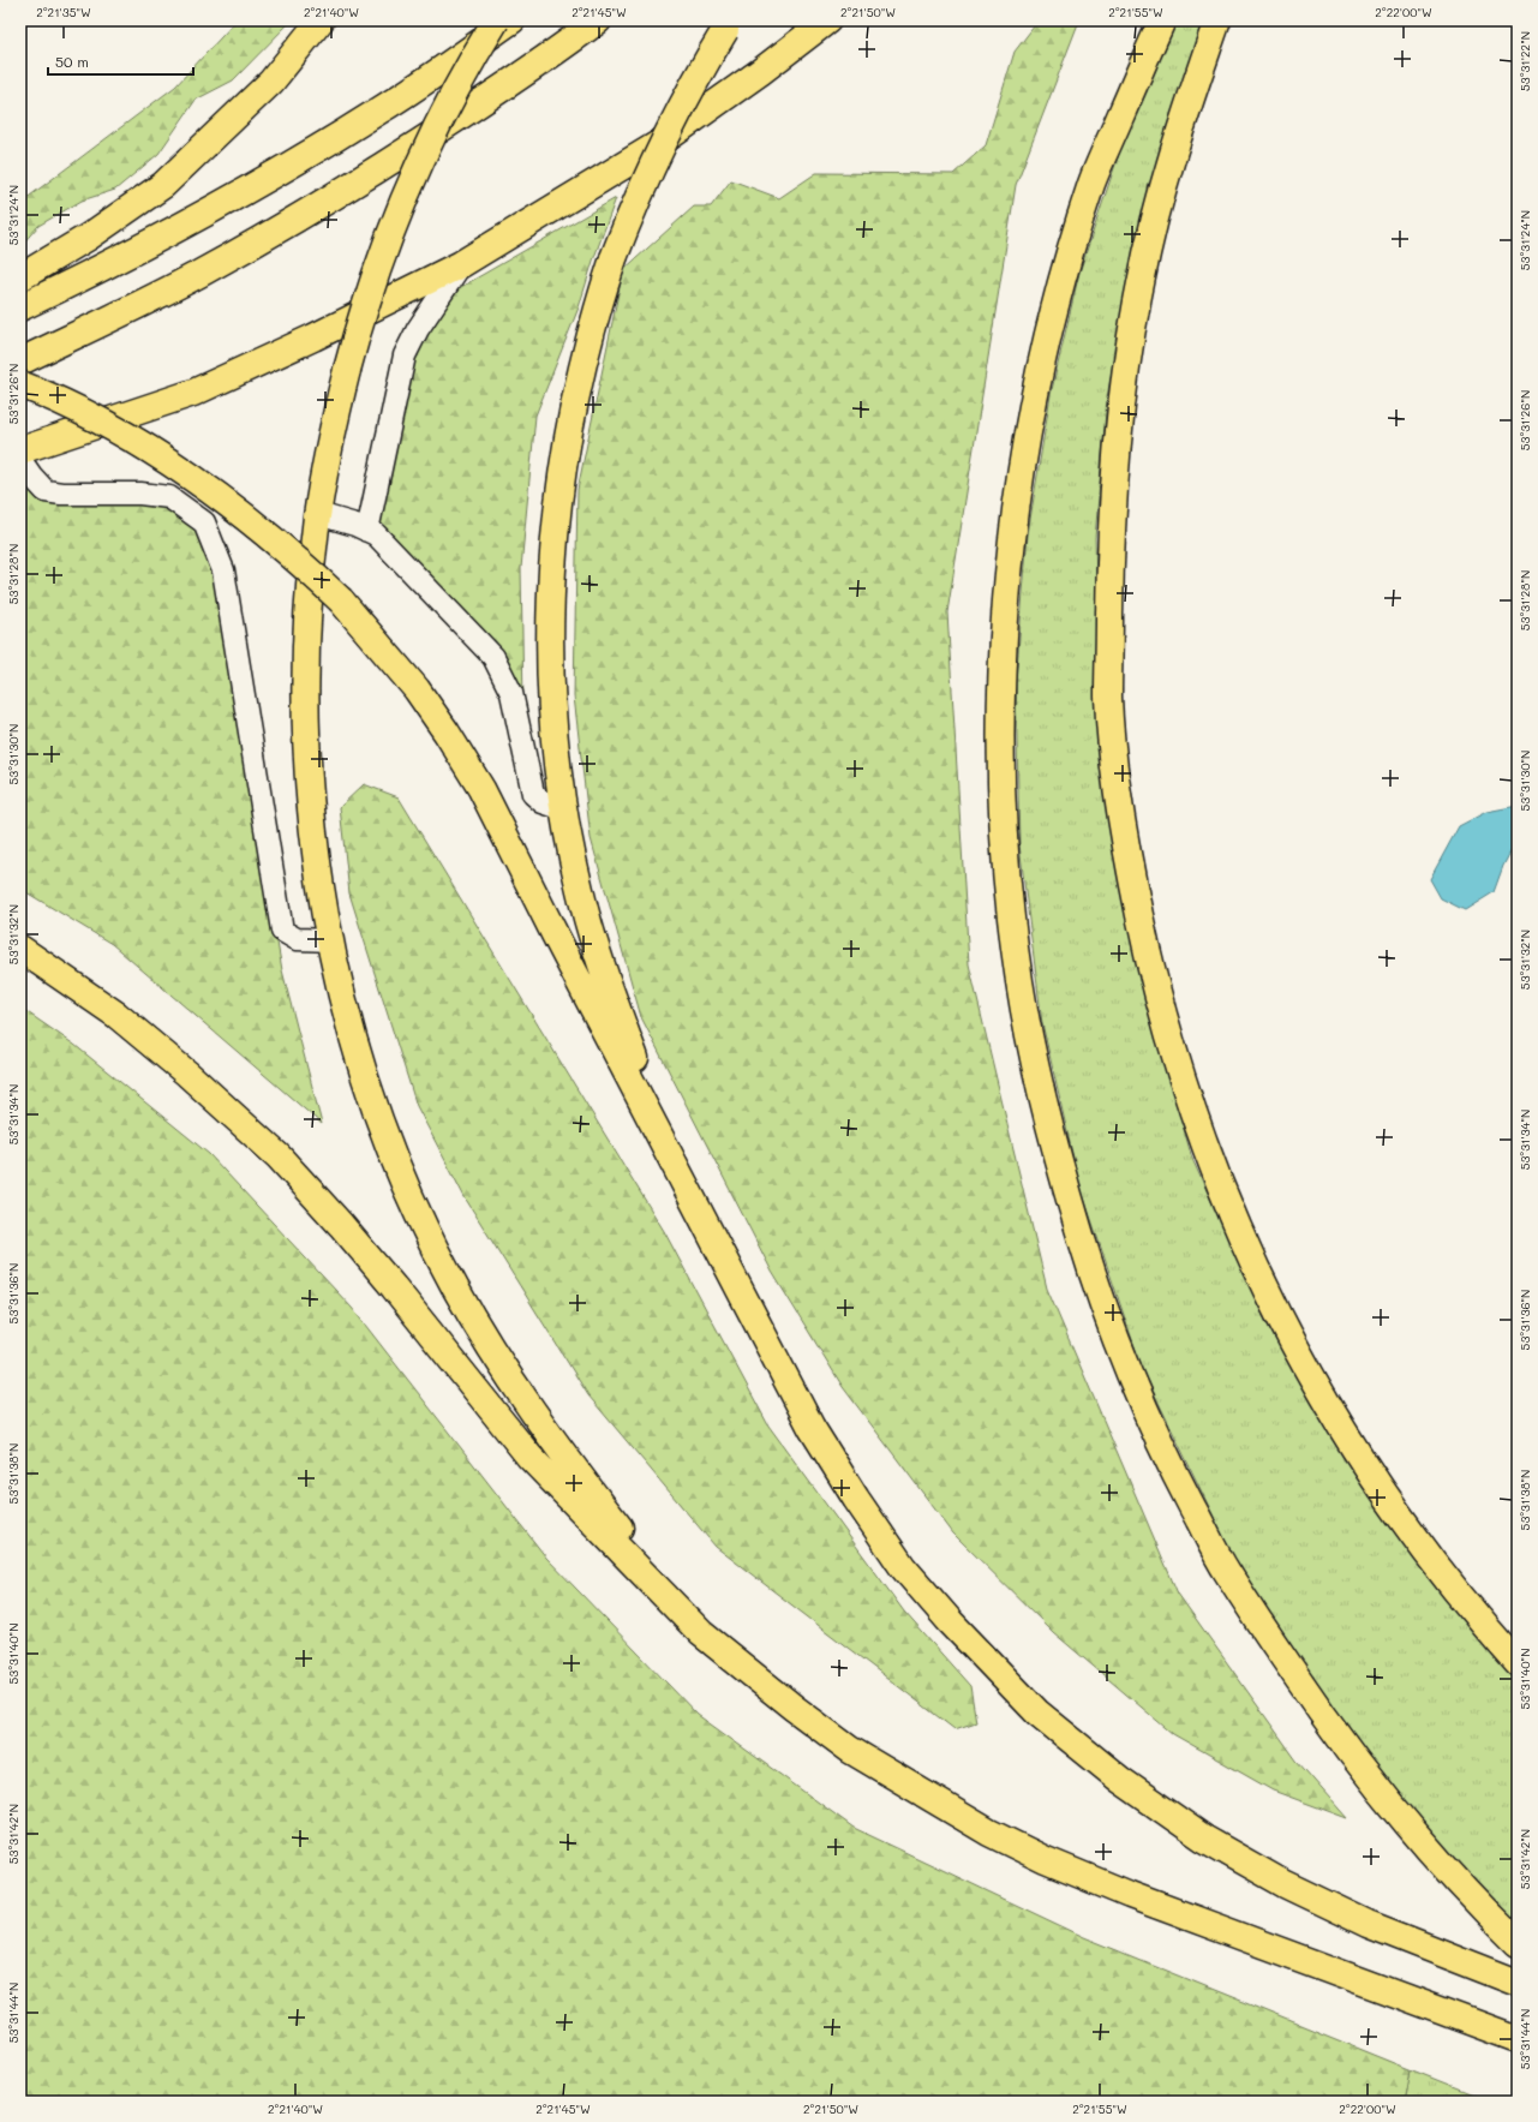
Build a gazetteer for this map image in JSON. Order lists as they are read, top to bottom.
{
  "scale_bar": "50 m",
  "coordinates": [
    "2°21'35\"W",
    "2°21'40\"W",
    "2°21'45\"W",
    "2°21'50\"W",
    "2°21'55\"W",
    "2°22'00\"W",
    "53°31'22\"N",
    "53°31'24\"N",
    "53°31'26\"N",
    "53°31'28\"N",
    "53°31'30\"N",
    "53°31'32\"N",
    "53°31'34\"N",
    "53°31'36\"N",
    "53°31'38\"N",
    "53°31'40\"N",
    "53°31'42\"N",
    "53°31'44\"N"
  ]
}
